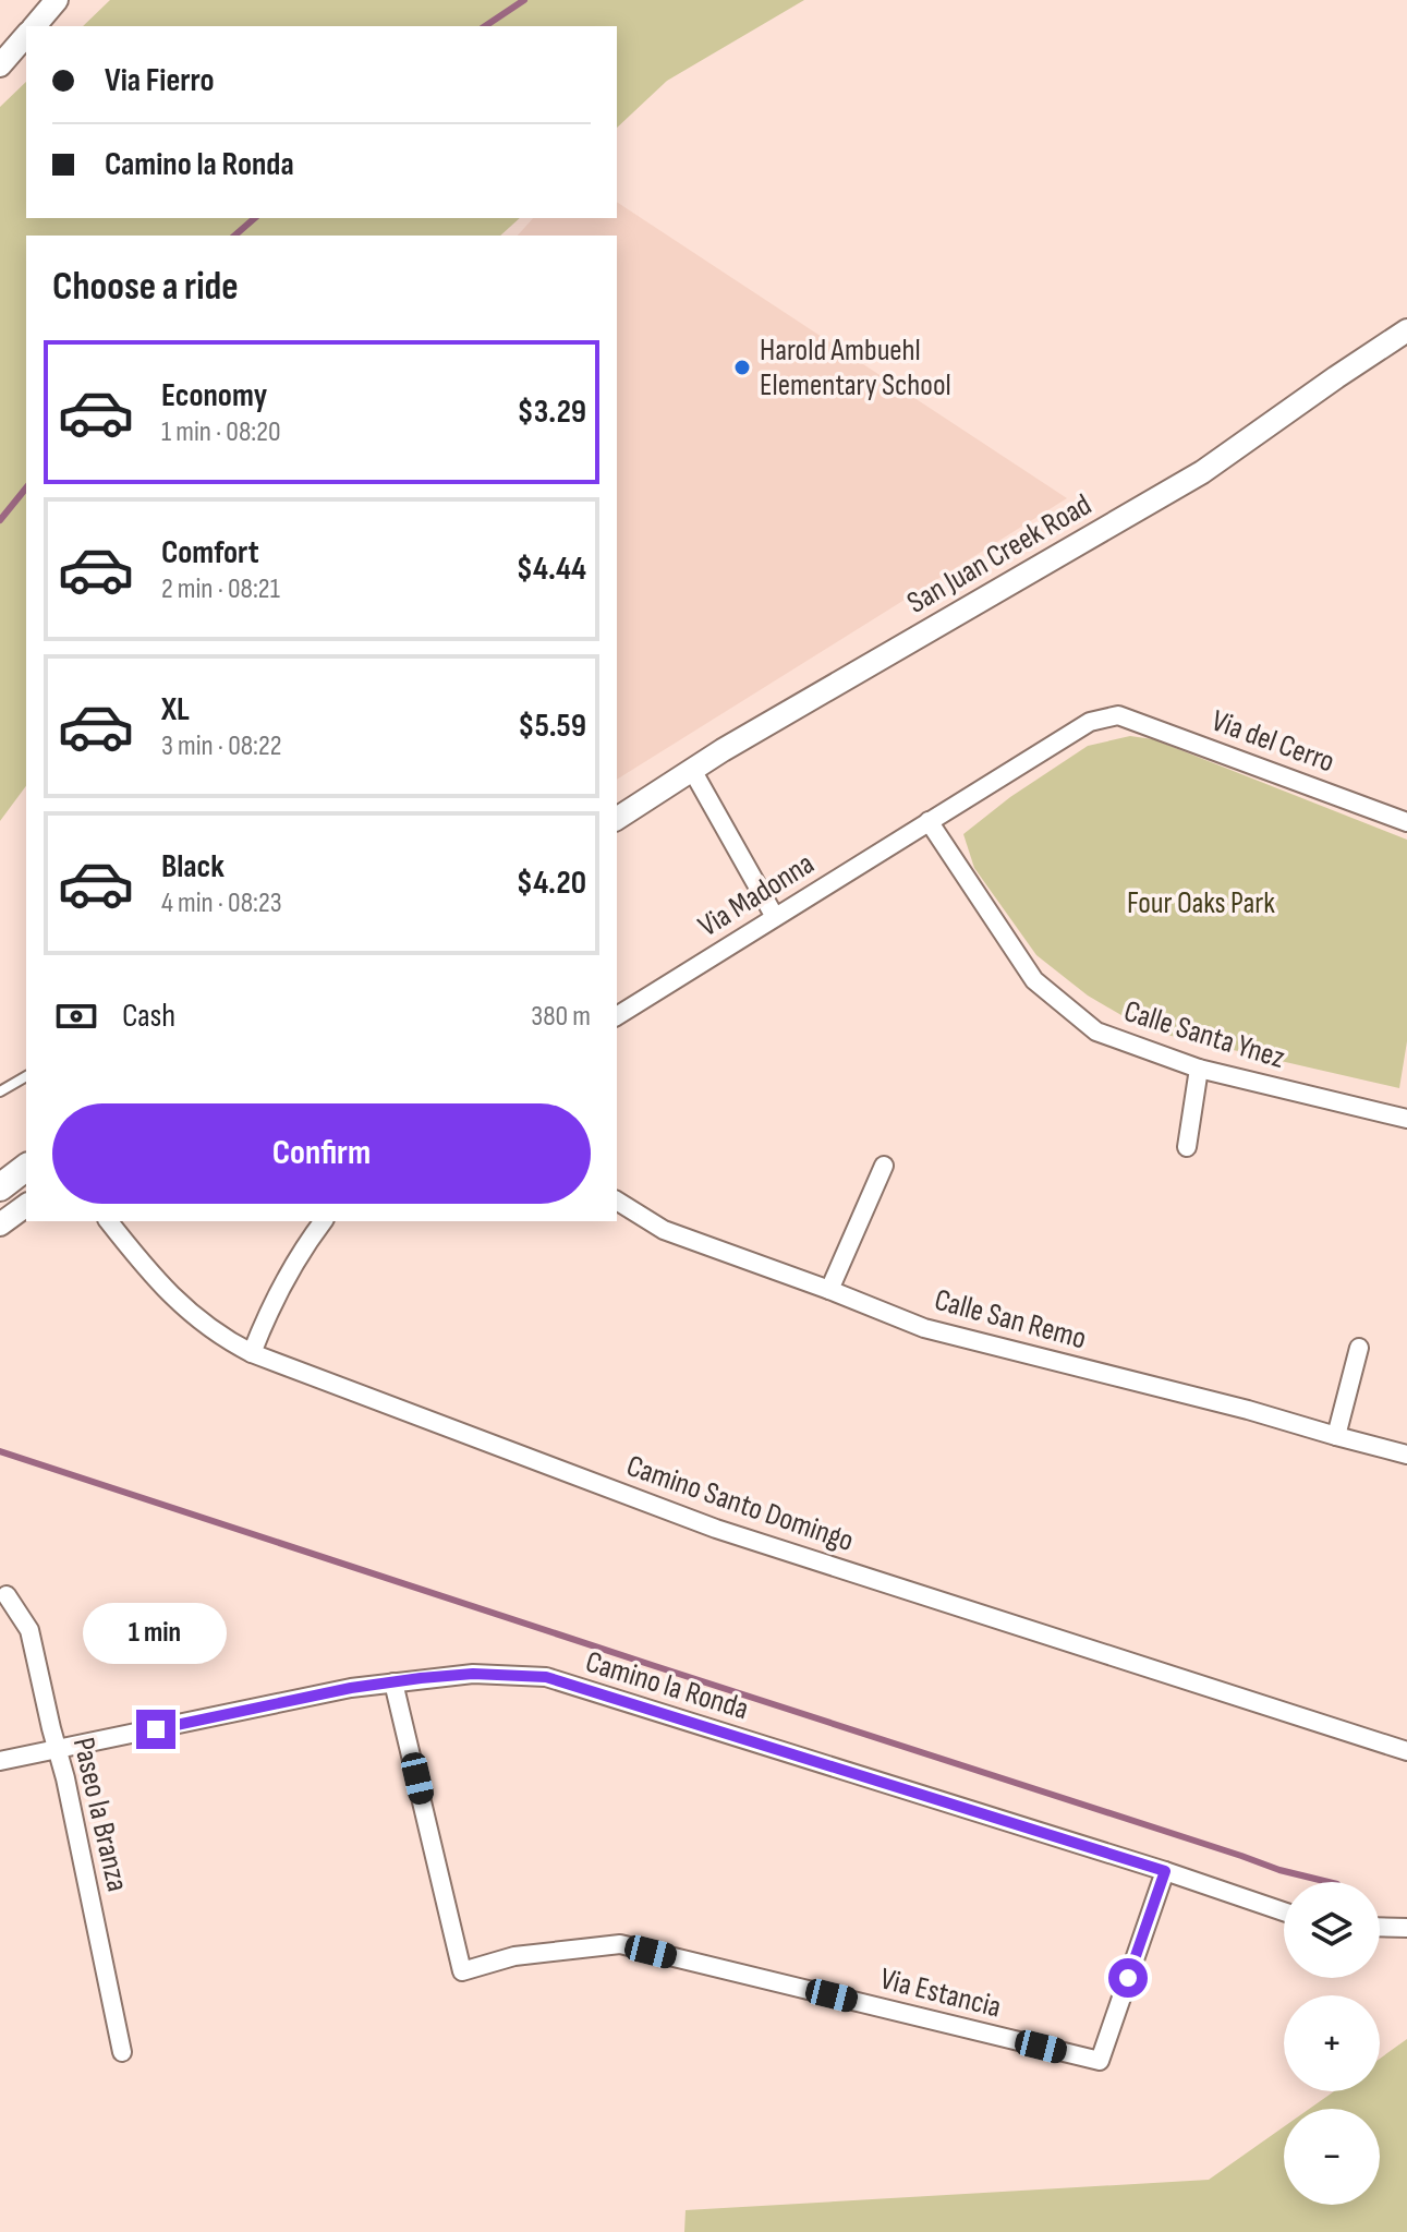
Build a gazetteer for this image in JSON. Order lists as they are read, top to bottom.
{
  "streets": {
    "street": [
      "San Juan Creek Road",
      "Via del Cerro",
      "Via Madonna",
      "Calle Santa Ynez",
      "Calle San Remo",
      "Camino Santo Domingo",
      "Camino la Ronda",
      "Paseo la Branza",
      "Via Estancia"
    ]
  },
  "crossings": [
    ["Via del Cerro", "Via Madonna"],
    ["Via Madonna", "Calle Santa Ynez"],
    ["Camino la Ronda", "Paseo la Branza"],
    ["Camino la Ronda", "Via Estancia"]
  ],
  "parks": ["Four Oaks Park"],
  "places": ["Harold Ambuehl Elementary School"],
  "page": {
    "banner": ["Via Fierro", "Camino la Ronda"],
    "heading": "Choose a ride",
    "list": [
      {
        "name": "Economy",
        "note": "1 min · 08:20",
        "value": "$3.29"
      },
      {
        "name": "Comfort",
        "note": "2 min · 08:21",
        "value": "$4.44"
      },
      {
        "name": "XL",
        "note": "3 min · 08:22",
        "value": "$5.59"
      },
      {
        "name": "Black",
        "note": "4 min · 08:23",
        "value": "$4.20"
      }
    ],
    "pay": ["Cash", "380 m"],
    "buttons": "Confirm",
    "bubble": "1 min",
    "map_buttons": ["+", "−"]
  }
}
